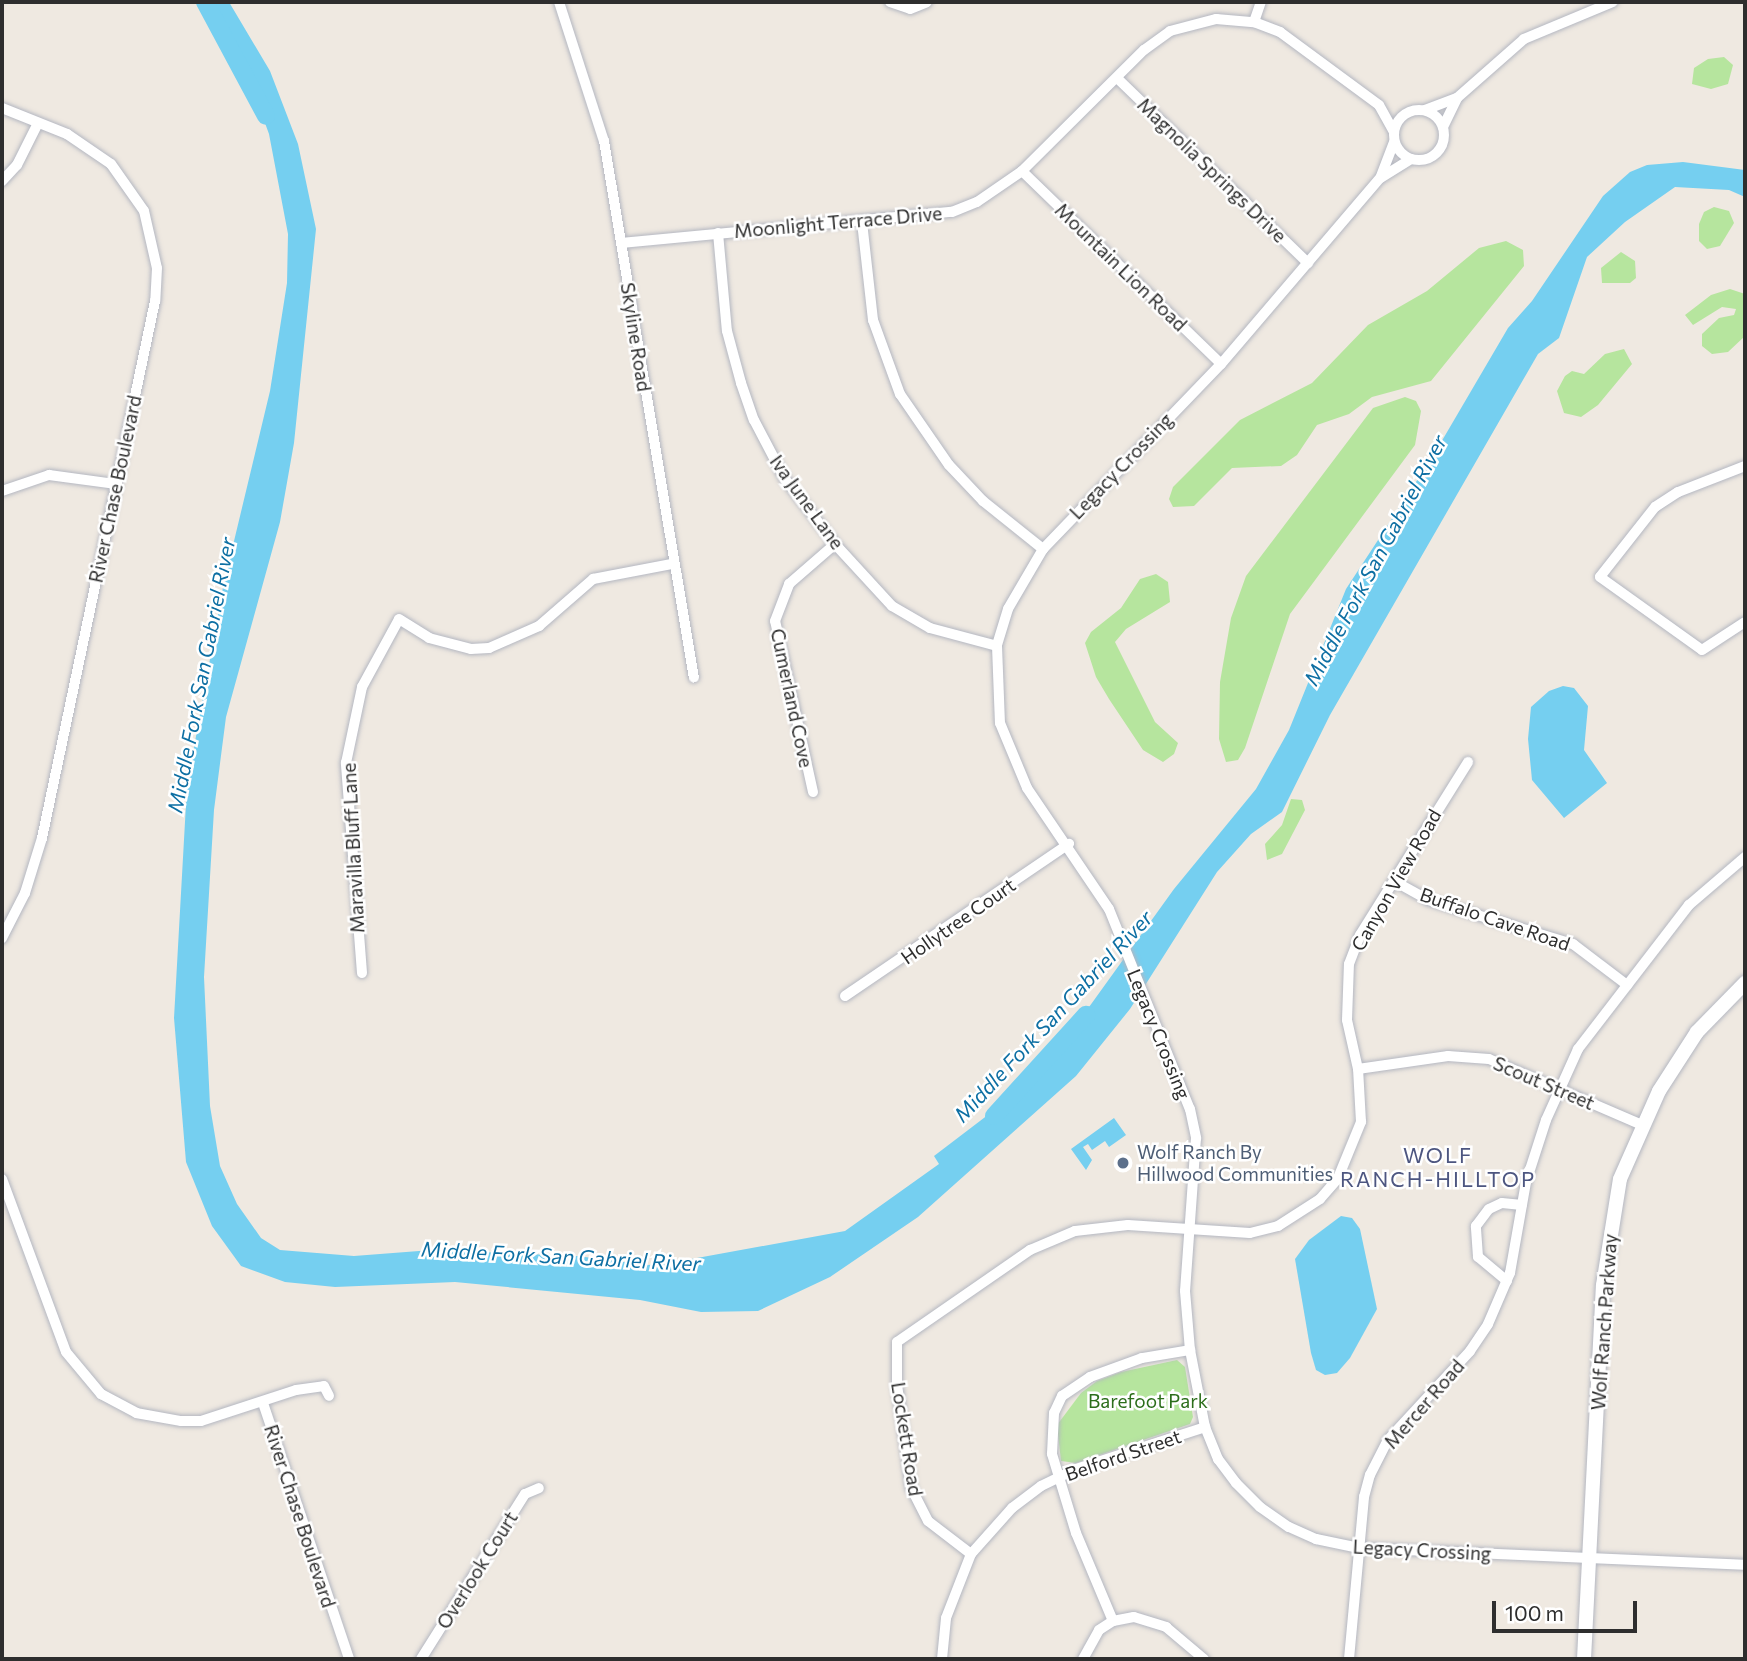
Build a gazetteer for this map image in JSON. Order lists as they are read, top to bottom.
{
  "streets": {
    "street": [
      "Magnolia Springs Drive",
      "Moonlight Terrace Drive",
      "Mountain Lion Road",
      "Skyline Road",
      "Legacy Crossing",
      "River Chase Boulevard",
      "Iva June Lane",
      "Cumerland Cove",
      "Maravilla Bluff Lane",
      "Canyon View Road",
      "Buffalo Cave Road",
      "Hollytree Court",
      "Scout Street",
      "Wolf Ranch Parkway",
      "Mercer Road",
      "Lockett Road",
      "Belford Street",
      "Overlook Court"
    ]
  },
  "crossings": [
    ["Magnolia Springs Drive", "Moonlight Terrace Drive"],
    ["Magnolia Springs Drive", "Legacy Crossing"],
    ["Moonlight Terrace Drive", "Mountain Lion Road"],
    ["Moonlight Terrace Drive", "Skyline Road"],
    ["Moonlight Terrace Drive", "Legacy Crossing"],
    ["Moonlight Terrace Drive", "Iva June Lane"],
    ["Mountain Lion Road", "Legacy Crossing"],
    ["Skyline Road", "Maravilla Bluff Lane"],
    ["Legacy Crossing", "Iva June Lane"],
    ["Legacy Crossing", "Canyon View Road"],
    ["Legacy Crossing", "Hollytree Court"],
    ["Legacy Crossing", "Wolf Ranch Parkway"],
    ["Legacy Crossing", "Mercer Road"],
    ["Legacy Crossing", "Belford Street"],
    ["Iva June Lane", "Cumerland Cove"],
    ["Canyon View Road", "Buffalo Cave Road"],
    ["Canyon View Road", "Scout Street"],
    ["Canyon View Road", "Lockett Road"],
    ["Buffalo Cave Road", "Mercer Road"],
    ["Scout Street", "Wolf Ranch Parkway"],
    ["Scout Street", "Mercer Road"],
    ["Lockett Road", "Belford Street"]
  ],
  "districts": ["WOLF RANCH-HILLTOP"],
  "water": ["Middle Fork San Gabriel River"],
  "parks": ["Barefoot Park"],
  "places": ["Wolf Ranch By Hillwood Communities"],
  "scale_bar": "100 m"
}
